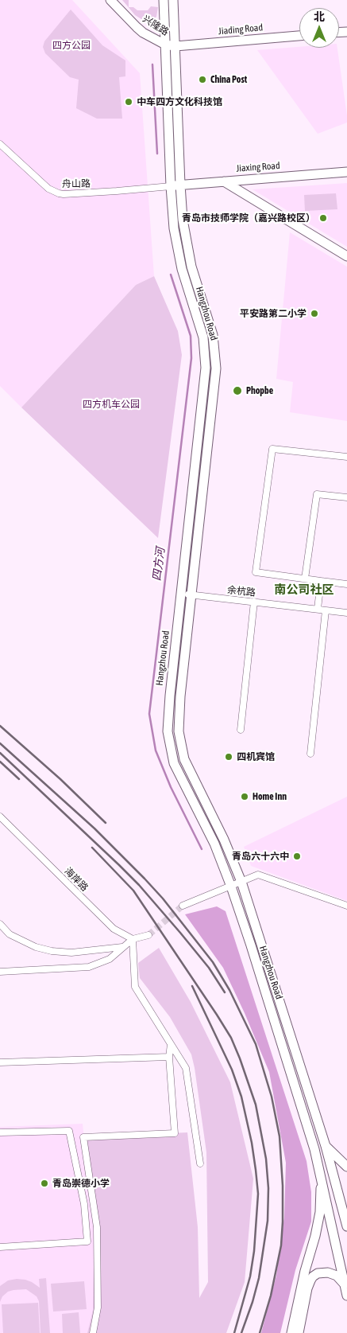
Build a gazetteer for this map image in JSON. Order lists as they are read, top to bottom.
{
  "streets": {
    "main road": [
      "兴隆路",
      "Jiading Road",
      "Jiaxing Road",
      "Hangzhou Road"
    ],
    "street": ["舟山路", "余杭路", "海岸路"]
  },
  "crossings": [
    ["兴隆路", "Jiading Road"],
    ["兴隆路", "Hangzhou Road"],
    ["Jiading Road", "Hangzhou Road"],
    ["Jiaxing Road", "舟山路"],
    ["Jiaxing Road", "Hangzhou Road"],
    ["舟山路", "Hangzhou Road"],
    ["Hangzhou Road", "余杭路"]
  ],
  "districts": ["南公司社区"],
  "water": ["四方河"],
  "parks": ["四方公园", "四方机车公园"],
  "places": [
    "China Post",
    "中车四方文化科技馆",
    "青岛市技师学院（嘉兴路校区）",
    "平安路第二小学",
    "Phopbe",
    "四机宾馆",
    "Home Inn",
    "青岛六十六中",
    "青岛崇德小学"
  ],
  "north": "top"
}
